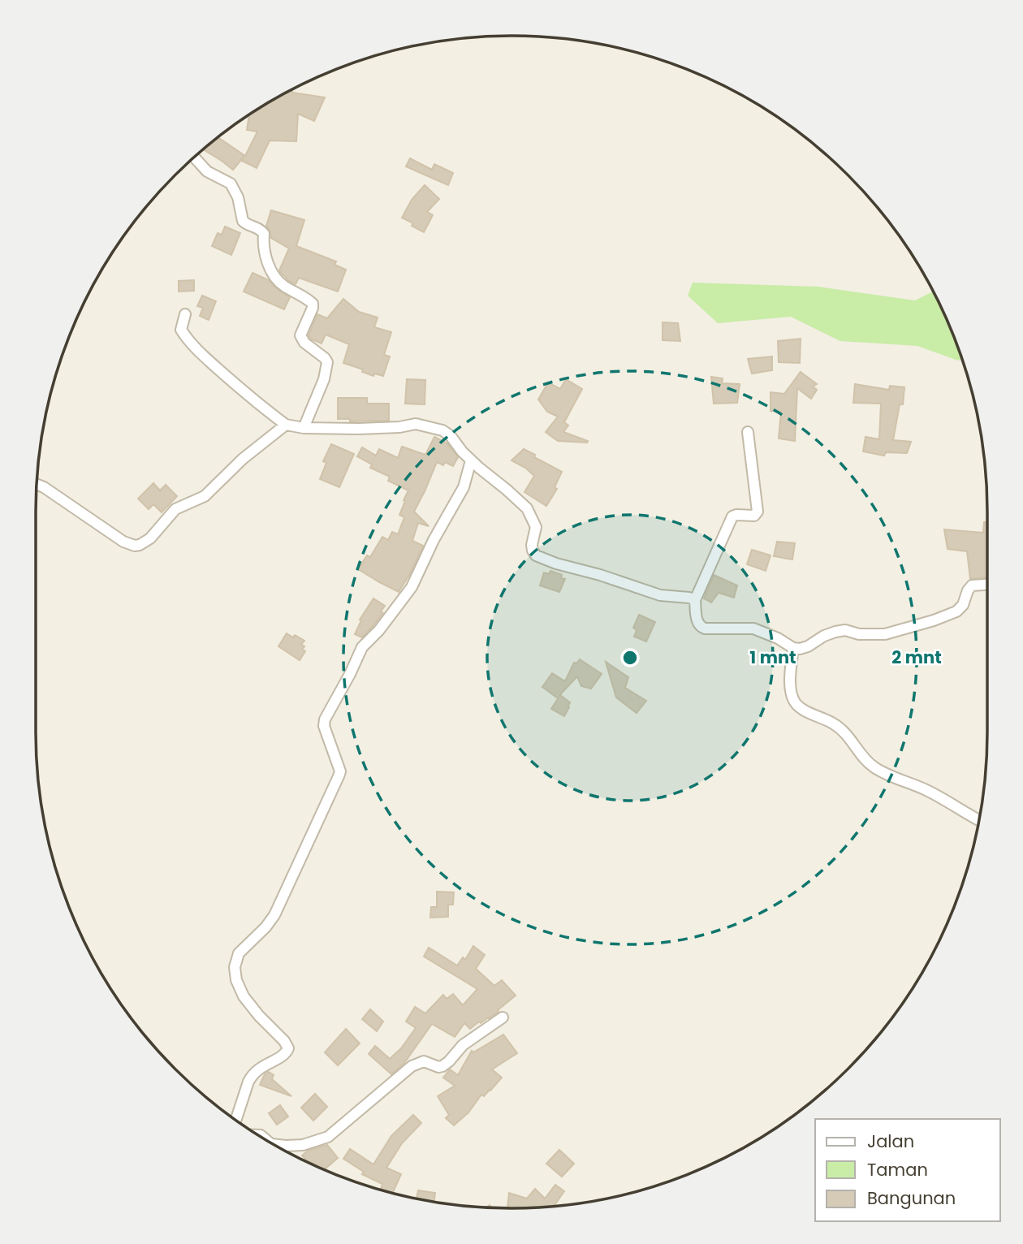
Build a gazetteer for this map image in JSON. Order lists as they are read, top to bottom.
{
  "legend": ["Jalan", "Taman", "Bangunan"],
  "rings": ["1 mnt", "2 mnt"]
}
